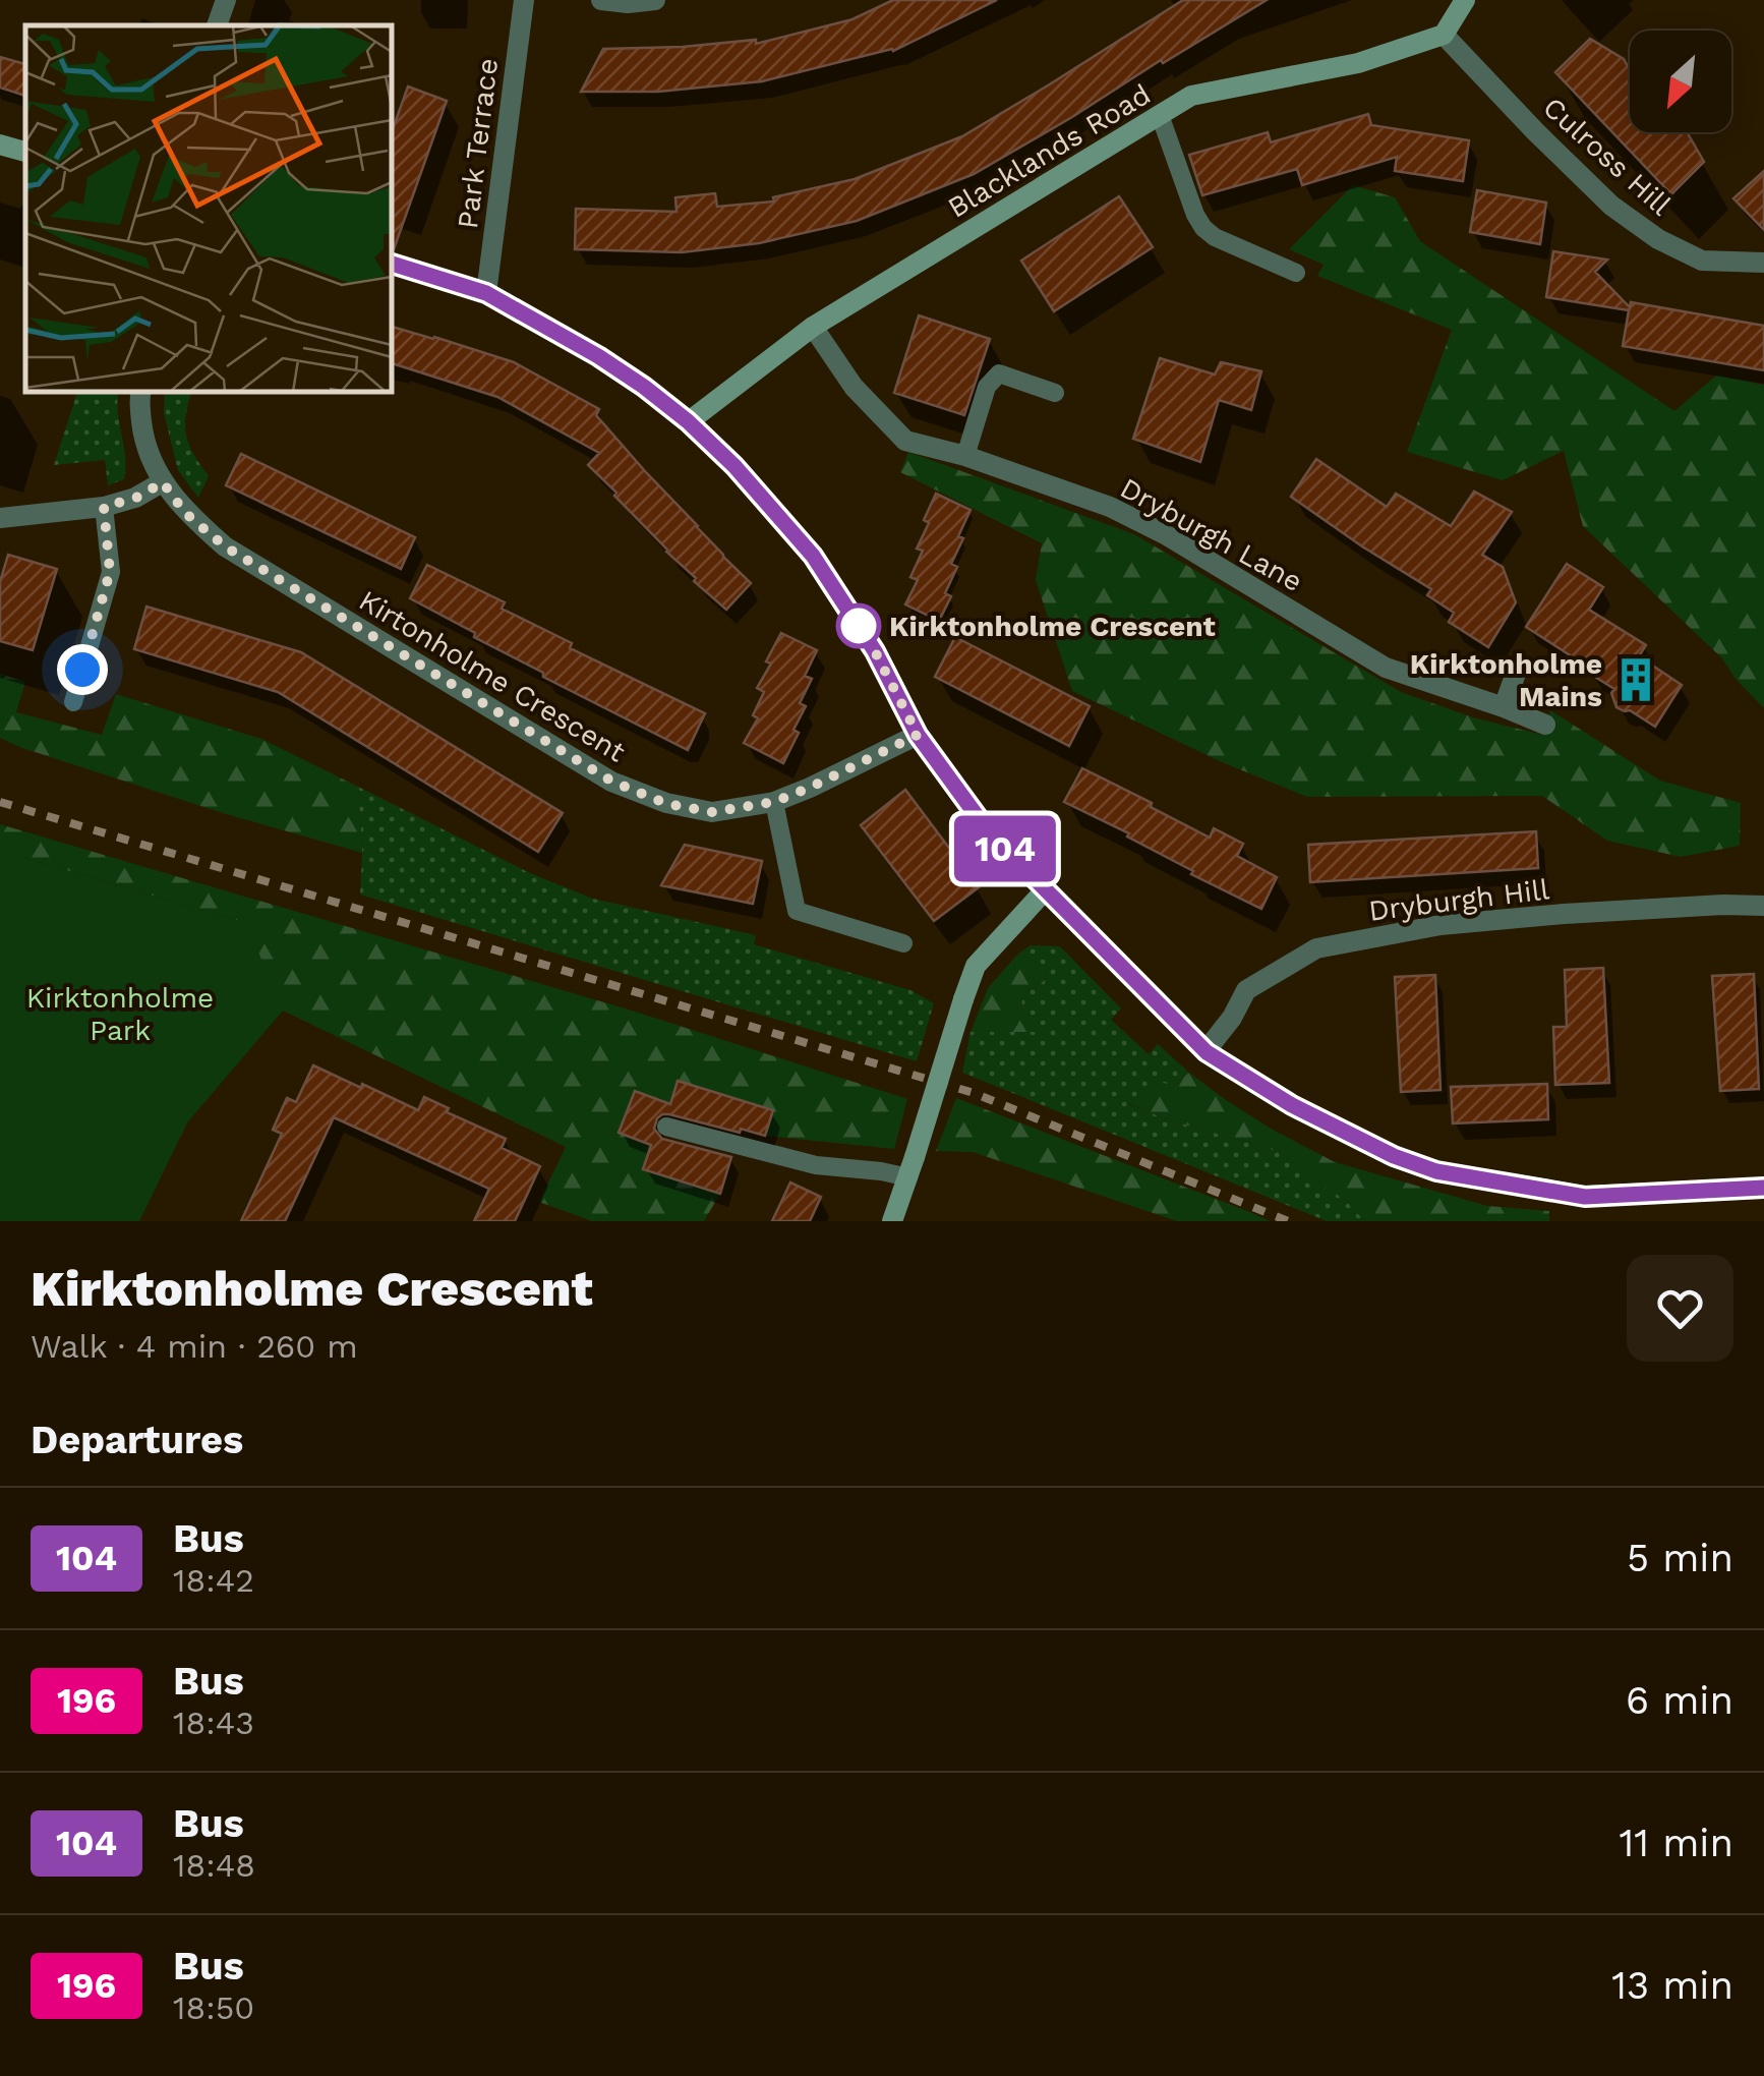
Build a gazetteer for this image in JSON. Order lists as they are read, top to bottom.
{
  "streets": {
    "street": [
      "Park Terrace",
      "Blacklands Road",
      "Culross Hill",
      "Dryburgh Lane",
      "Kirtonholme Crescent",
      "Dryburgh Hill"
    ]
  },
  "crossings": [
    ["Blacklands Road", "Culross Hill"],
    ["Blacklands Road", "Dryburgh Lane"]
  ],
  "parks": ["Kirktonholme Park"],
  "places": {
    "other": ["Kirktonholme Crescent"],
    "building": ["Kirktonholme Mains"]
  },
  "lines": ["bus line 104"],
  "north": "bottom left",
  "page": {
    "on_map": "104",
    "heading": [
      ["Kirktonholme Crescent", "Walk · 4 min · 260 m"],
      "Departures"
    ],
    "list": [
      {
        "mark": "104",
        "name": "Bus",
        "note": "18:42",
        "value": "5 min"
      },
      {
        "mark": "196",
        "name": "Bus",
        "note": "18:43",
        "value": "6 min"
      },
      {
        "mark": "104",
        "name": "Bus",
        "note": "18:48",
        "value": "11 min"
      },
      {
        "mark": "196",
        "name": "Bus",
        "note": "18:50",
        "value": "13 min"
      }
    ]
  }
}
